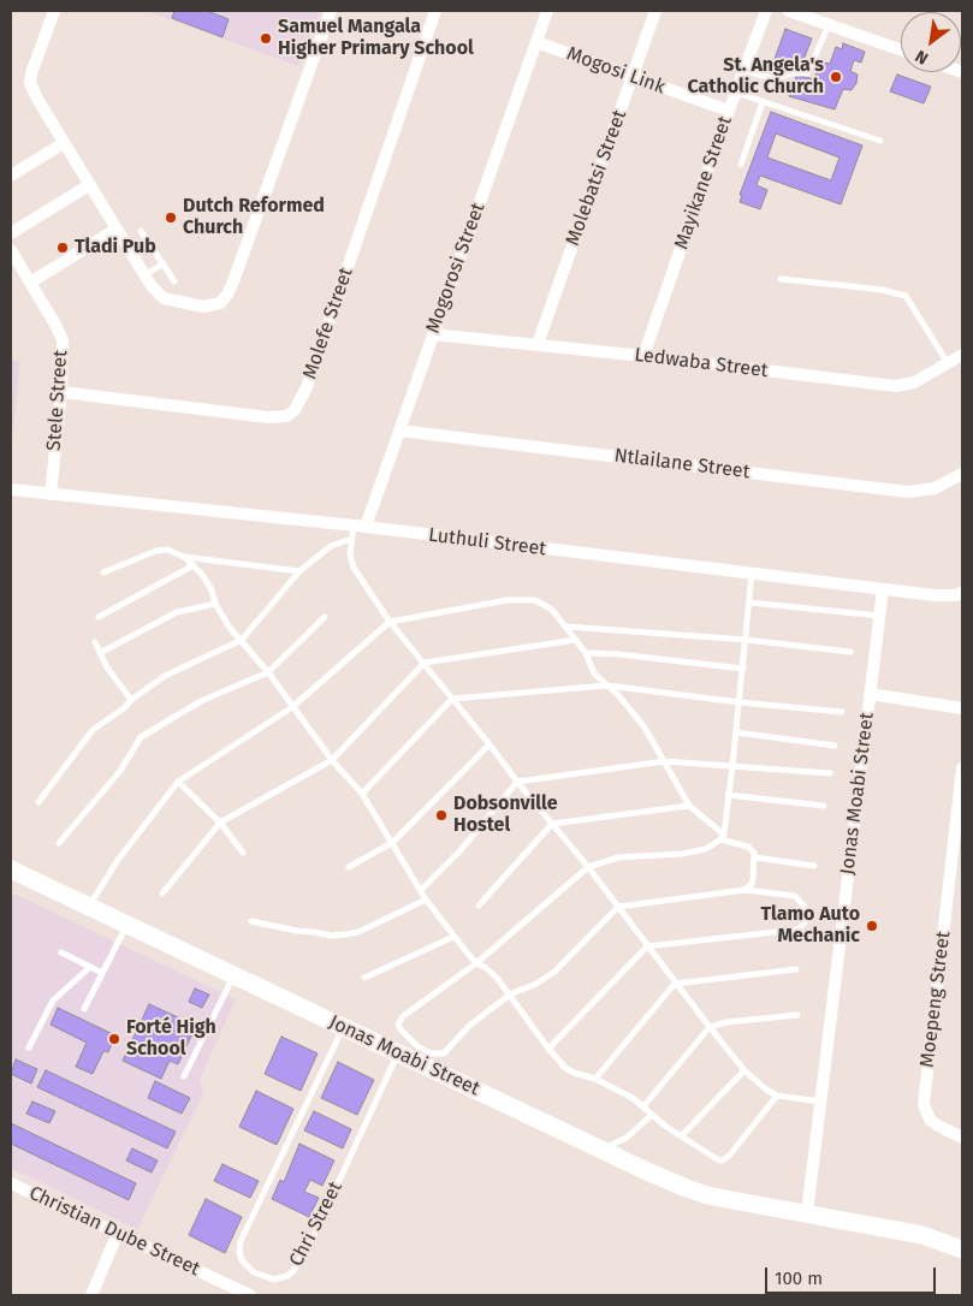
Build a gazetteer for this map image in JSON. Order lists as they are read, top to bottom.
{
  "streets": {
    "street": [
      "Mogosi Link",
      "Molebatsi Street",
      "Mayikane Street",
      "Mogorosi Street",
      "Molefe Street",
      "Ledwaba Street",
      "Stele Street",
      "Ntlailane Street",
      "Luthuli Street",
      "Jonas Moabi Street",
      "Moepeng Street",
      "Christian Dube Street"
    ],
    "lane": ["Chri Street"]
  },
  "crossings": [
    ["Mogosi Link", "Molebatsi Street"],
    ["Mogosi Link", "Mayikane Street"],
    ["Mogosi Link", "Mogorosi Street"],
    ["Molebatsi Street", "Ledwaba Street"],
    ["Mayikane Street", "Ledwaba Street"],
    ["Mogorosi Street", "Ledwaba Street"],
    ["Mogorosi Street", "Ntlailane Street"],
    ["Mogorosi Street", "Luthuli Street"],
    ["Molefe Street", "Stele Street"],
    ["Stele Street", "Luthuli Street"],
    ["Luthuli Street", "Jonas Moabi Street"],
    ["Jonas Moabi Street", "Chri Street"]
  ],
  "places": [
    "Samuel Mangala Higher Primary School",
    "St. Angela's Catholic Church",
    "Dutch Reformed Church",
    "Tladi Pub",
    "Dobsonville Hostel",
    "Tlamo Auto Mechanic",
    "Forté High School"
  ],
  "scale_bar": "100 m",
  "north": "bottom left"
}
